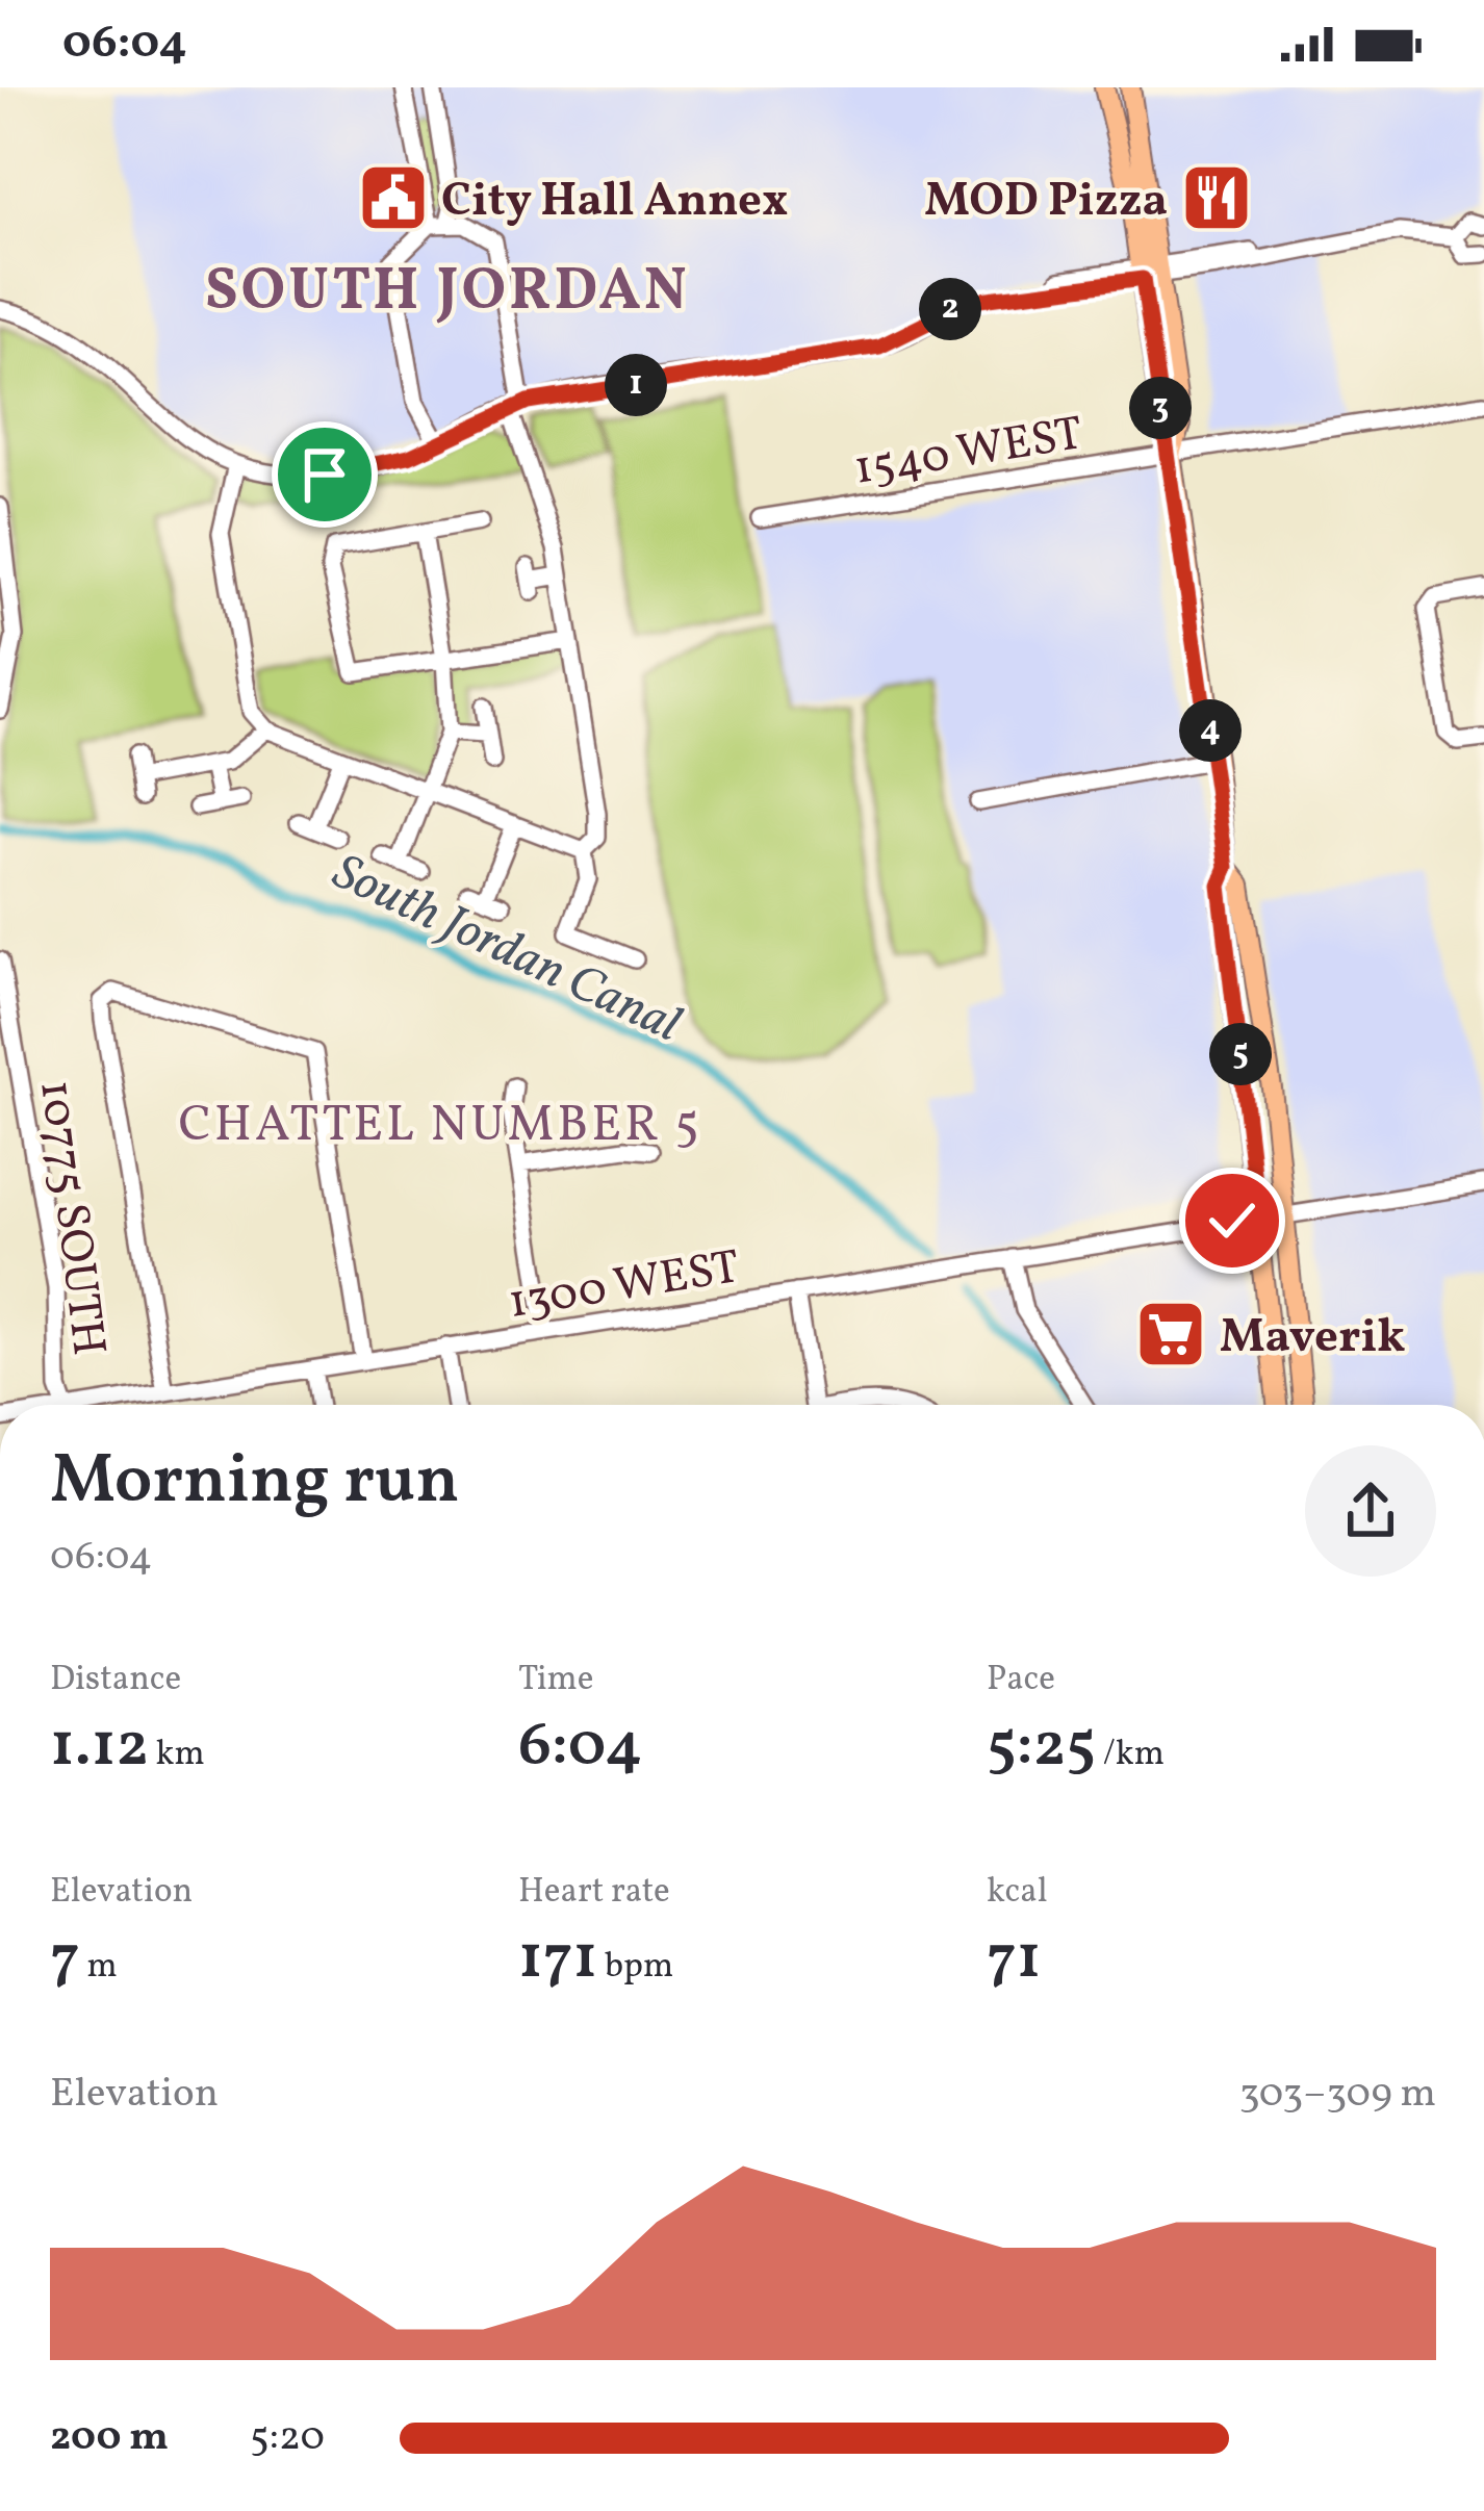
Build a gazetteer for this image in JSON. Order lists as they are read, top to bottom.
{
  "streets": {
    "street": ["1540 WEST", "10775 SOUTH", "1300 WEST"]
  },
  "districts": ["SOUTH JORDAN", "CHATTEL NUMBER 5"],
  "water": ["South Jordan Canal"],
  "places": {
    "public building": ["City Hall Annex"],
    "restaurant": ["MOD Pizza"],
    "supermarket": ["Maverik"]
  },
  "page": {
    "status": "06:04",
    "pins": [
      "2",
      "1",
      "3",
      "4",
      "5"
    ],
    "heading": ["Morning run", "06:04"],
    "stats": [
      ["Distance", "1.12 km"],
      ["Time", "6:04"],
      ["Pace", "5:25 /km"],
      ["Elevation", "7 m"],
      ["Heart rate", "171 bpm"],
      ["kcal", "71"]
    ],
    "chart": ["Elevation", "303–309 m"],
    "list": [
      {
        "name": "200 m",
        "note": "5:20"
      }
    ]
  }
}
